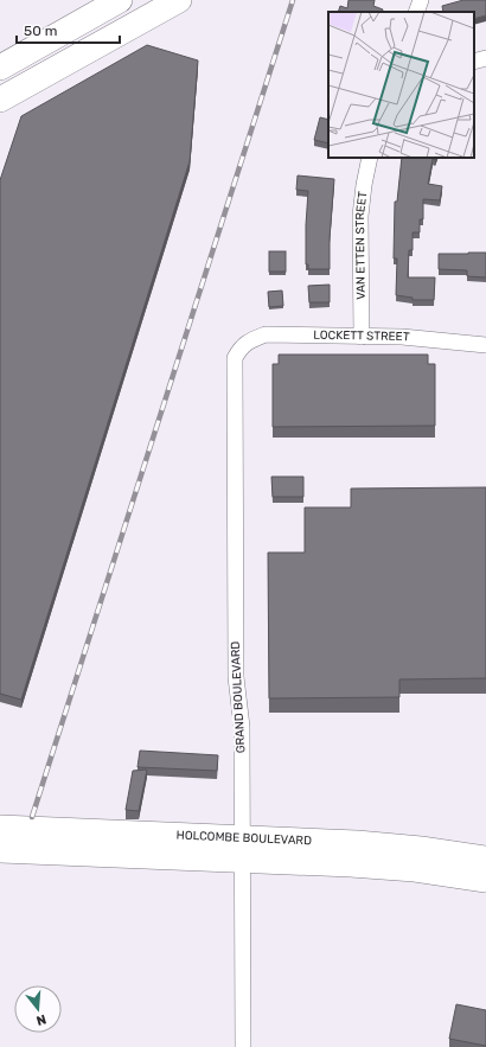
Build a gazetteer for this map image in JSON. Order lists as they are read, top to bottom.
{
  "streets": {
    "main road": ["HOLCOMBE BOULEVARD"],
    "street": ["VAN ETTEN STREET", "LOCKETT STREET", "GRAND BOULEVARD"]
  },
  "crossings": [
    ["VAN ETTEN STREET", "LOCKETT STREET"],
    ["LOCKETT STREET", "GRAND BOULEVARD"],
    ["GRAND BOULEVARD", "HOLCOMBE BOULEVARD"]
  ],
  "scale_bar": "50 m",
  "north": "bottom"
}
